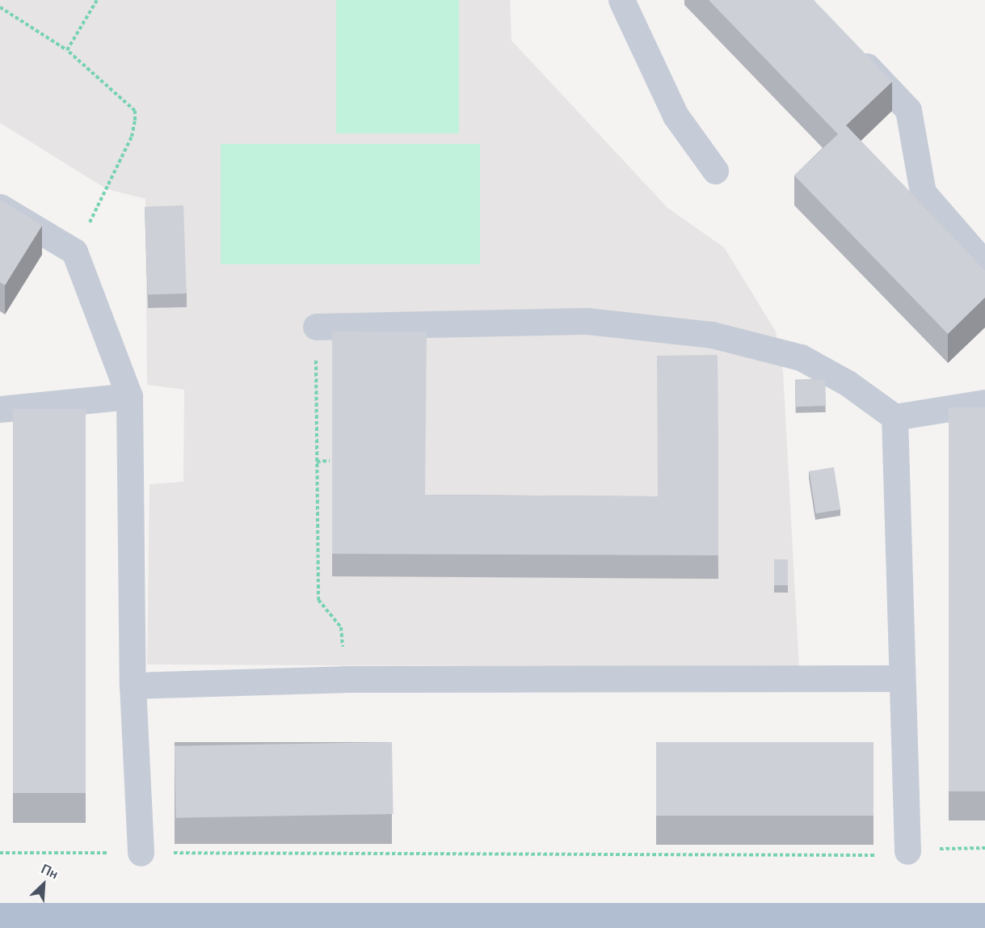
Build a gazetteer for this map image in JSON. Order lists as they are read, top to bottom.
{
  "north": "top right"
}
